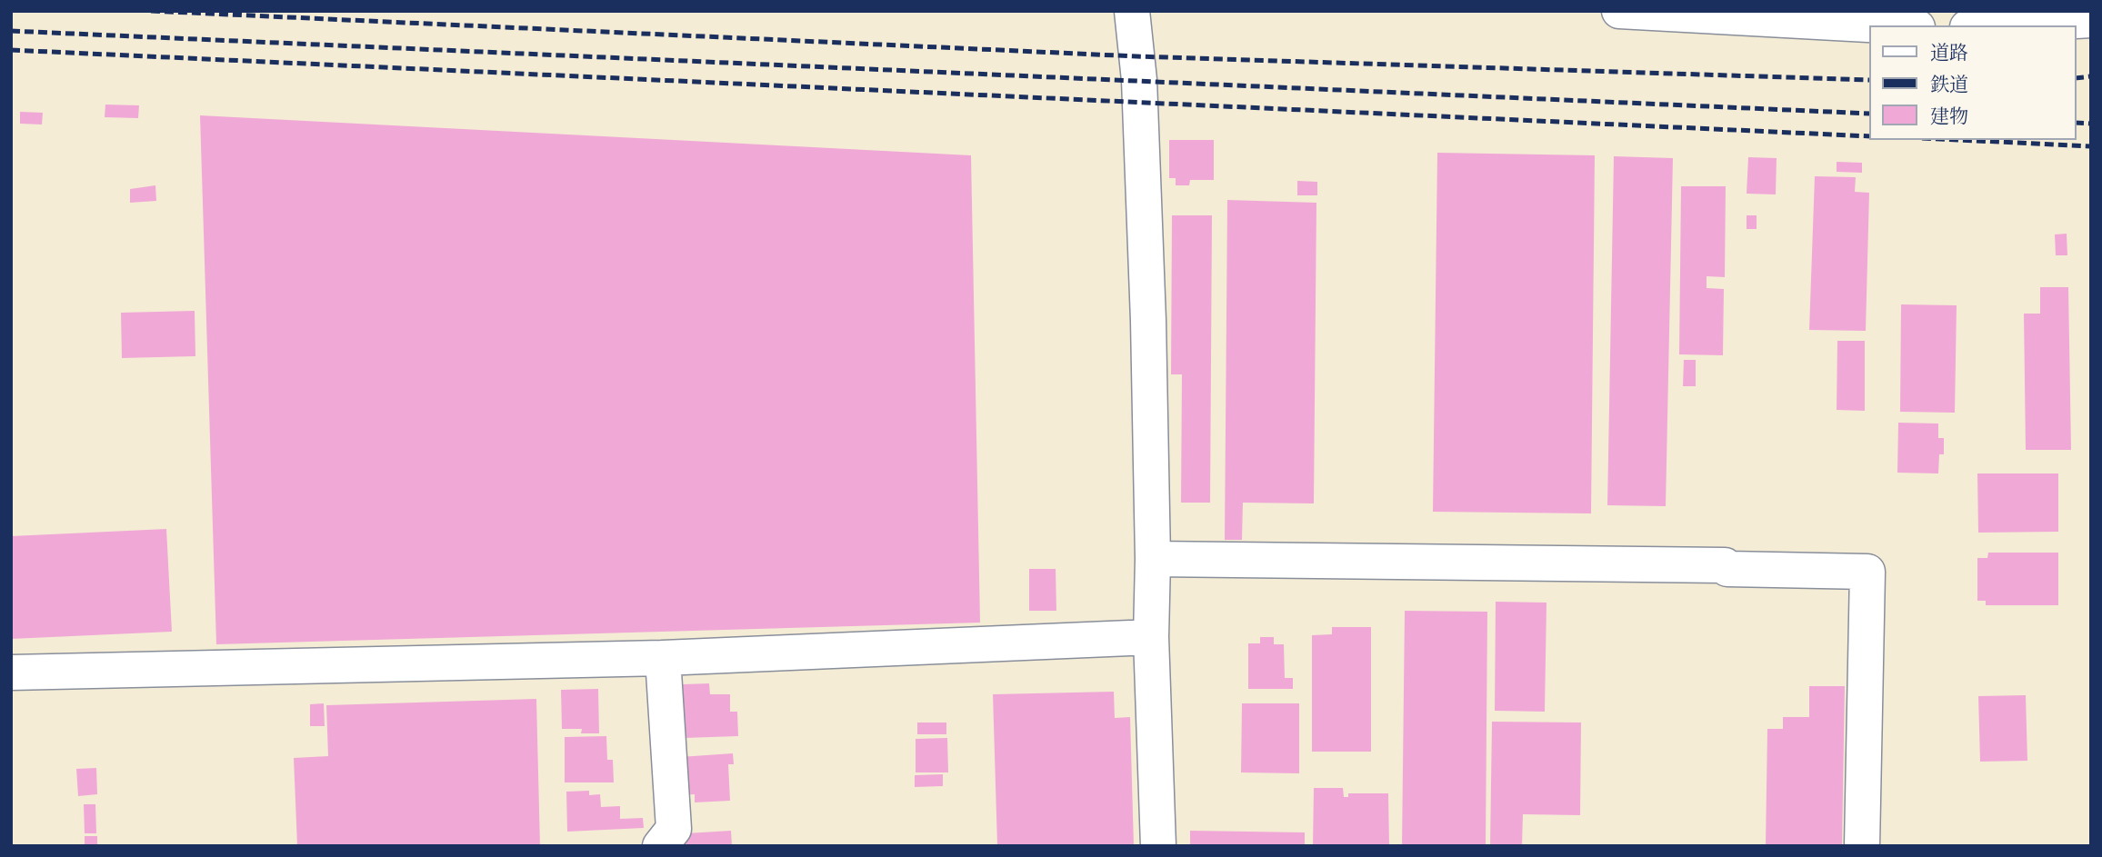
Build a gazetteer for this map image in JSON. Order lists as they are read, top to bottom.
{
  "legend": ["道路", "鉄道", "建物"]
}
